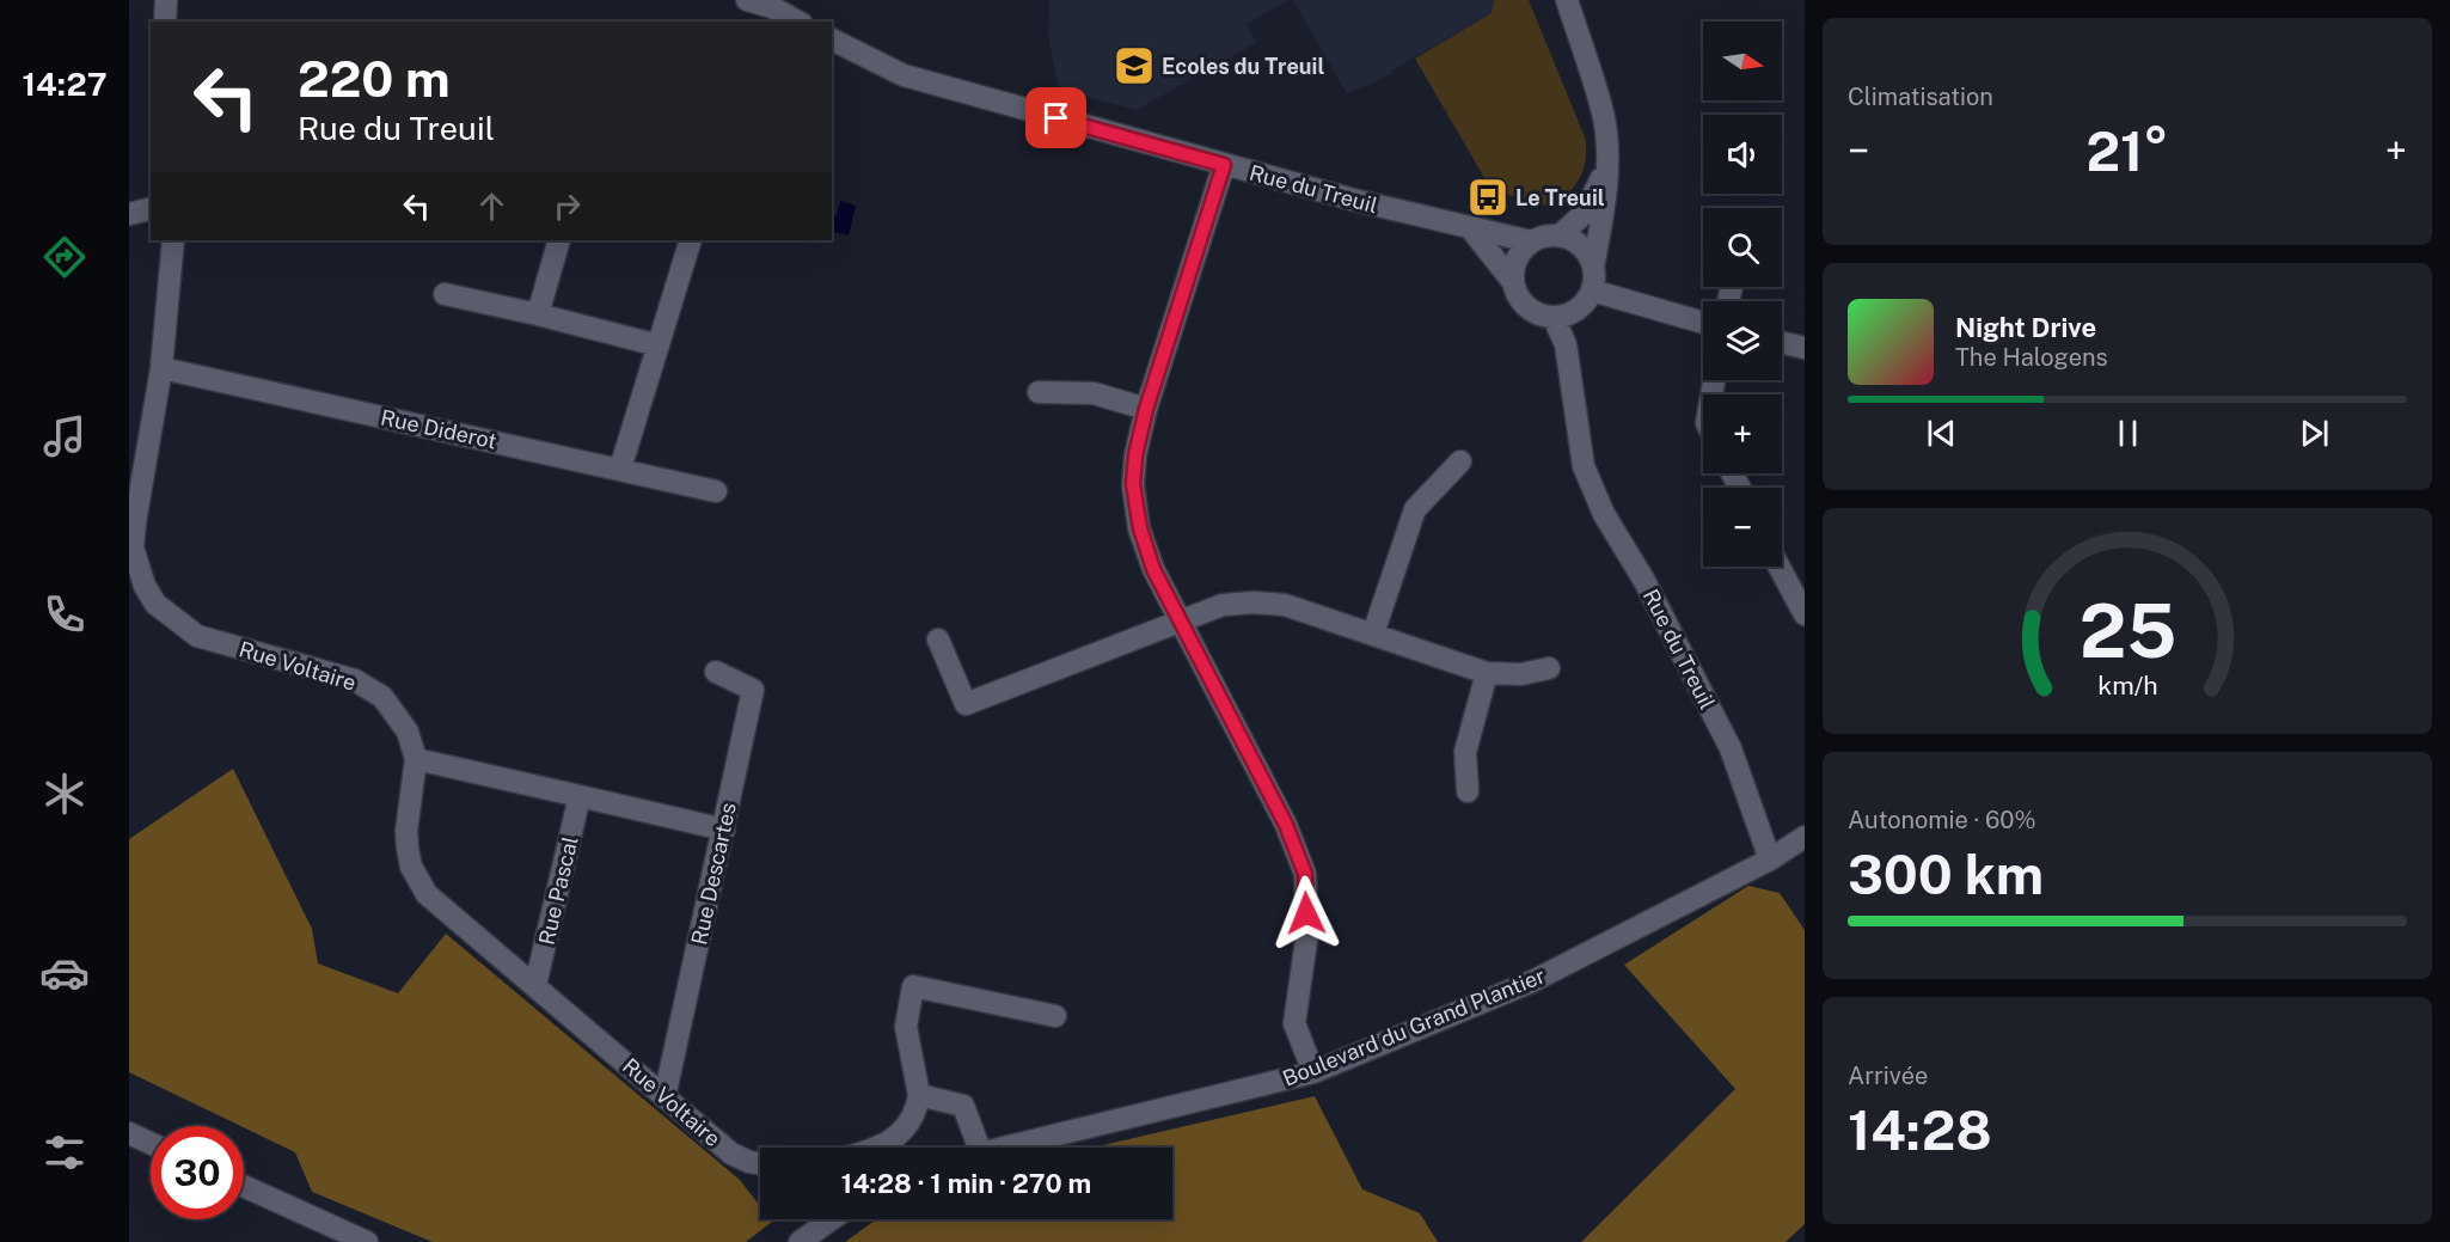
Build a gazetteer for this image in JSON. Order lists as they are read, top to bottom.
{
  "streets": {
    "street": [
      "Rue du Treuil",
      "Rue Diderot",
      "Rue Voltaire",
      "Rue Descartes",
      "Rue Pascal",
      "Boulevard du Grand Plantier"
    ]
  },
  "crossings": [
    ["Rue du Treuil", "Boulevard du Grand Plantier"],
    ["Rue Diderot", "Rue Voltaire"],
    ["Rue Voltaire", "Rue Descartes"],
    ["Rue Voltaire", "Rue Pascal"]
  ],
  "places": {
    "school or university": ["Ecoles du Treuil"],
    "bus stop": ["Le Treuil"]
  },
  "north": "right",
  "page": {
    "tabs": "14:27",
    "tile": [
      "Climatisation",
      ["Autonomie · 60%", "300 km"],
      ["Arrivée", "14:28"]
    ],
    "map_buttons": ["+", "−"],
    "turn": ["220 m", "Rue du Treuil"],
    "heat": ["−", "21°", "+"],
    "song": ["Night Drive", "The Halogens"],
    "limit": "30",
    "trip": "14:28 · 1 min · 270 m",
    "gauge": ["25", "km/h"]
  }
}
